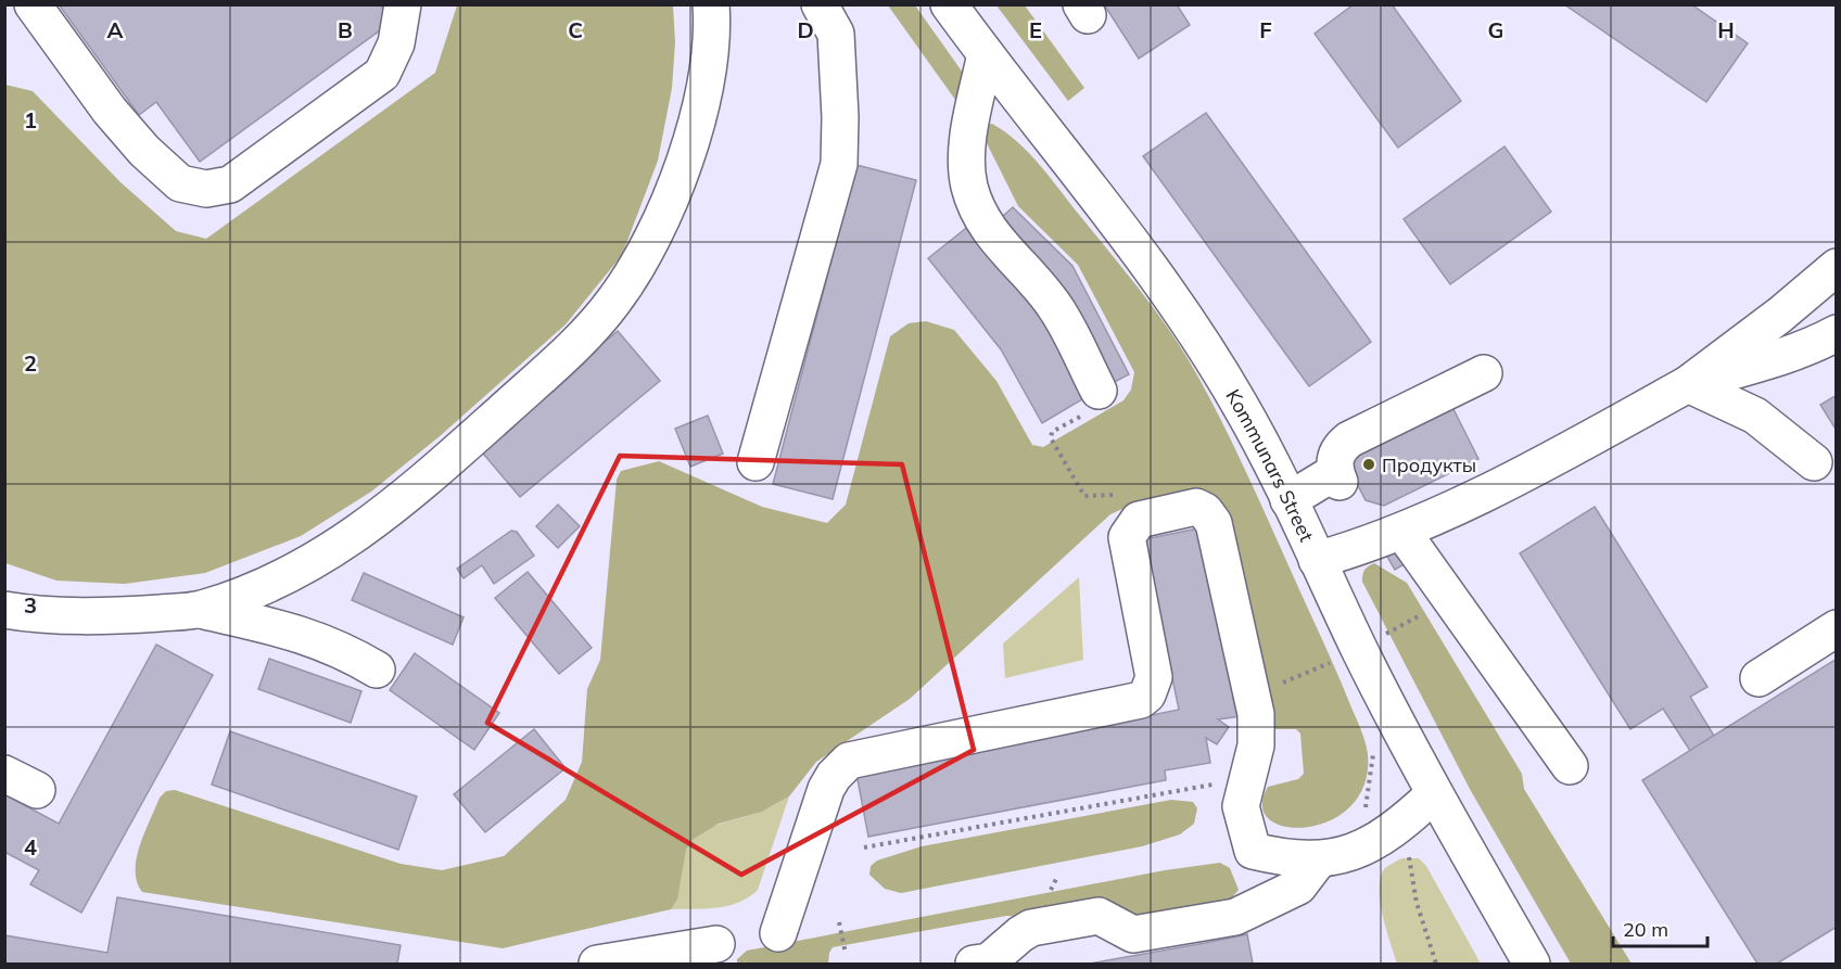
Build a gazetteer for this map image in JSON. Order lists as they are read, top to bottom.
{
  "streets": {
    "main road": ["Kommunars Street"]
  },
  "places": ["Продукты"],
  "scale_bar": "20 m",
  "grid": {
    "columns": [
      "A",
      "B",
      "C",
      "D",
      "E",
      "F",
      "G",
      "H"
    ],
    "rows": [
      "1",
      "2",
      "3",
      "4"
    ]
  }
}
